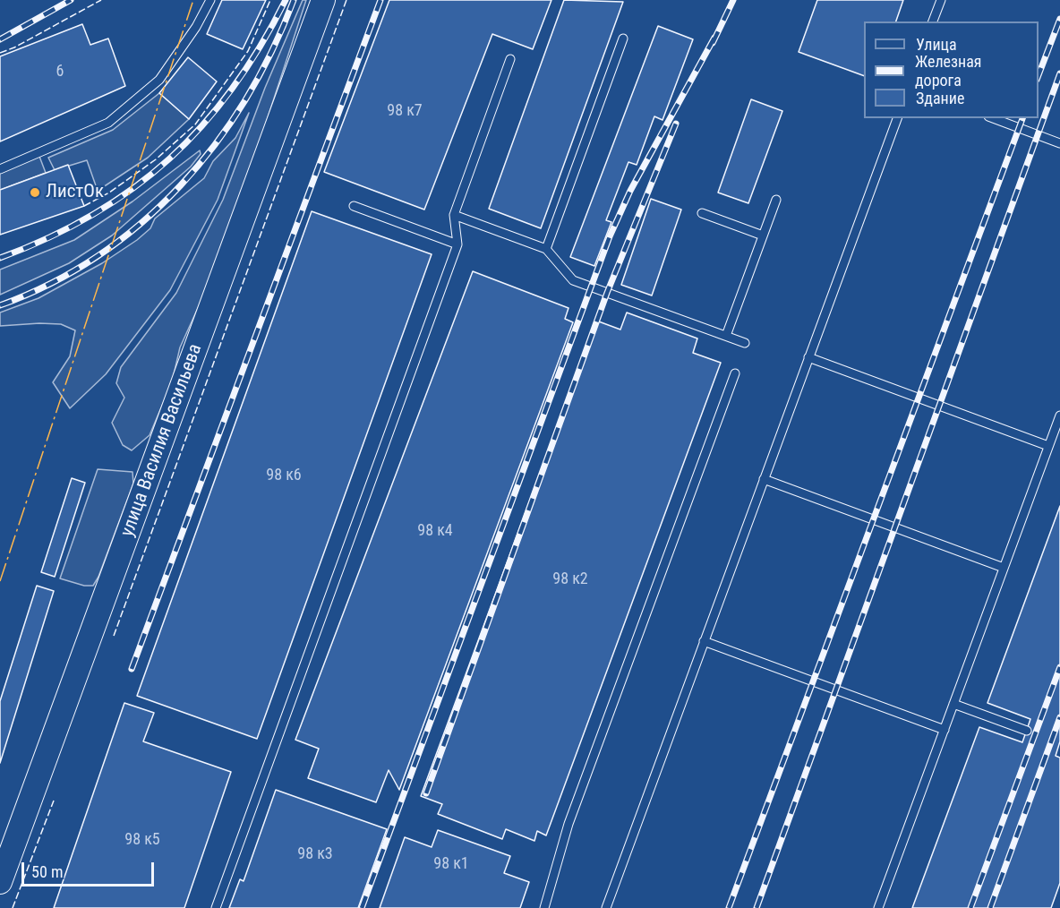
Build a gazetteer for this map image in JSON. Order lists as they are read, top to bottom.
{
  "streets": {
    "main road": ["улица Василия Васильева"]
  },
  "places": ["ЛистОк"],
  "house_numbers": [
    "6",
    "98 к7",
    "98 к6",
    "98 к4",
    "98 к2",
    "98 к5",
    "98 к3",
    "98 к1"
  ],
  "legend": ["Улица", "Железная дорога", "Здание"],
  "scale_bar": "50 m"
}
